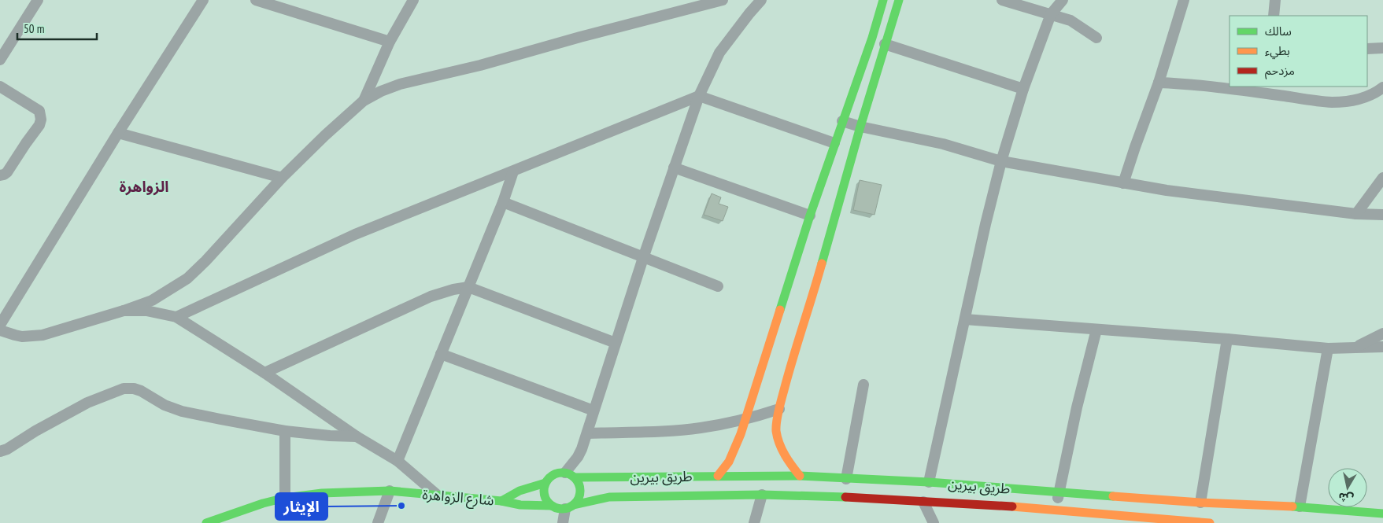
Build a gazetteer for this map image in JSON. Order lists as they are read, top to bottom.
{
  "streets": {
    "main road": ["طريق بيرين", "شارع الزواهرة"]
  },
  "crossings": [
    ["طريق بيرين", "شارع الزواهرة"]
  ],
  "districts": ["الزواهرة"],
  "places": ["الإيثار"],
  "legend": ["سالك", "بطيء", "مزدحم"],
  "scale_bar": "50 m",
  "north": "bottom"
}
